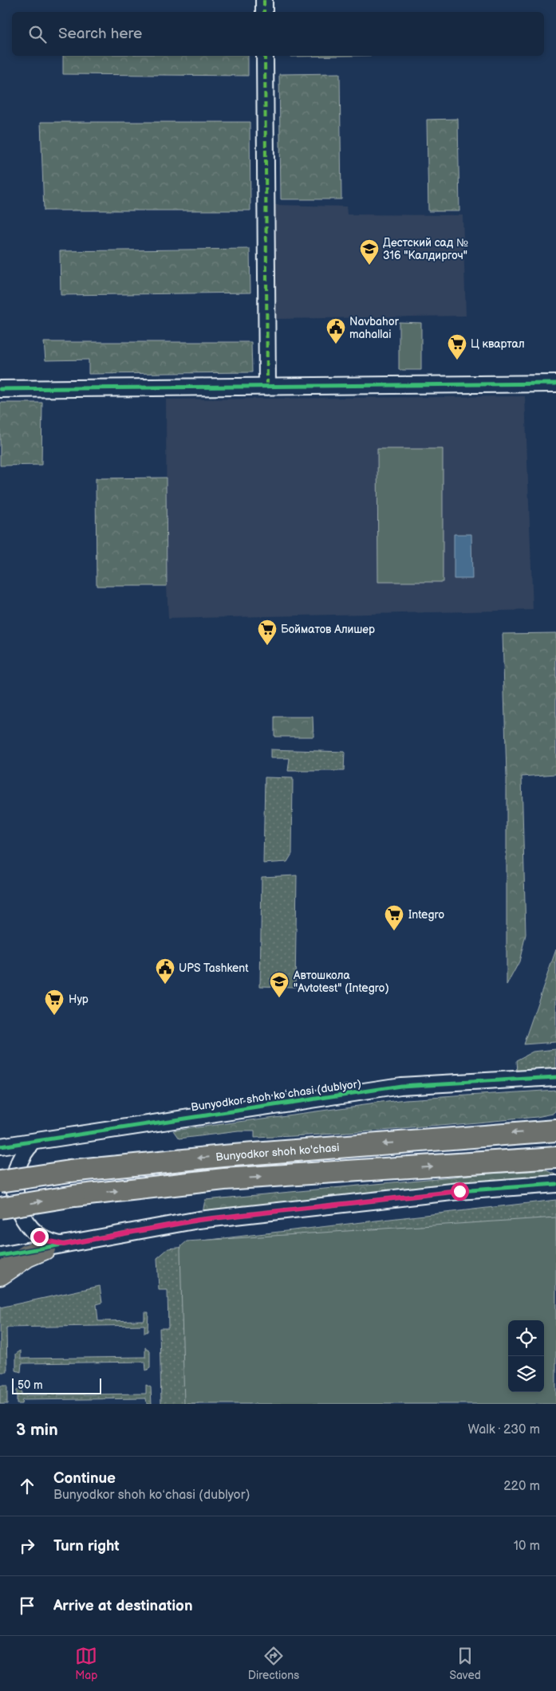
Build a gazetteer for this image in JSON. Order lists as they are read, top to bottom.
{
  "streets": {
    "main road": ["Bunyodkor shoh ko'chasi"],
    "street": ["Bunyodkor shoh koʻchasi (dublyor)"]
  },
  "places": {
    "school or university": ["Дестский сад № 316 \"Калдиргоч\"", "Автошкола \"Avtotest\" (Integro)"],
    "public building": ["Navbahor mahallai", "UPS Tashkent"],
    "supermarket": [
      "Ц квартал",
      "Бойматов Алишер",
      "Integro",
      "Нур"
    ]
  },
  "scale_bar": "50 m",
  "page": {
    "search": "Search here",
    "scale": "50 m",
    "heading": ["3 min", "Walk · 230 m"],
    "list": [
      ["Continue", "Bunyodkor shoh koʻchasi (dublyor)", "220 m"],
      ["Turn right", "10 m"],
      "Arrive at destination"
    ],
    "nav": ["Map", "Directions", "Saved"]
  }
}
